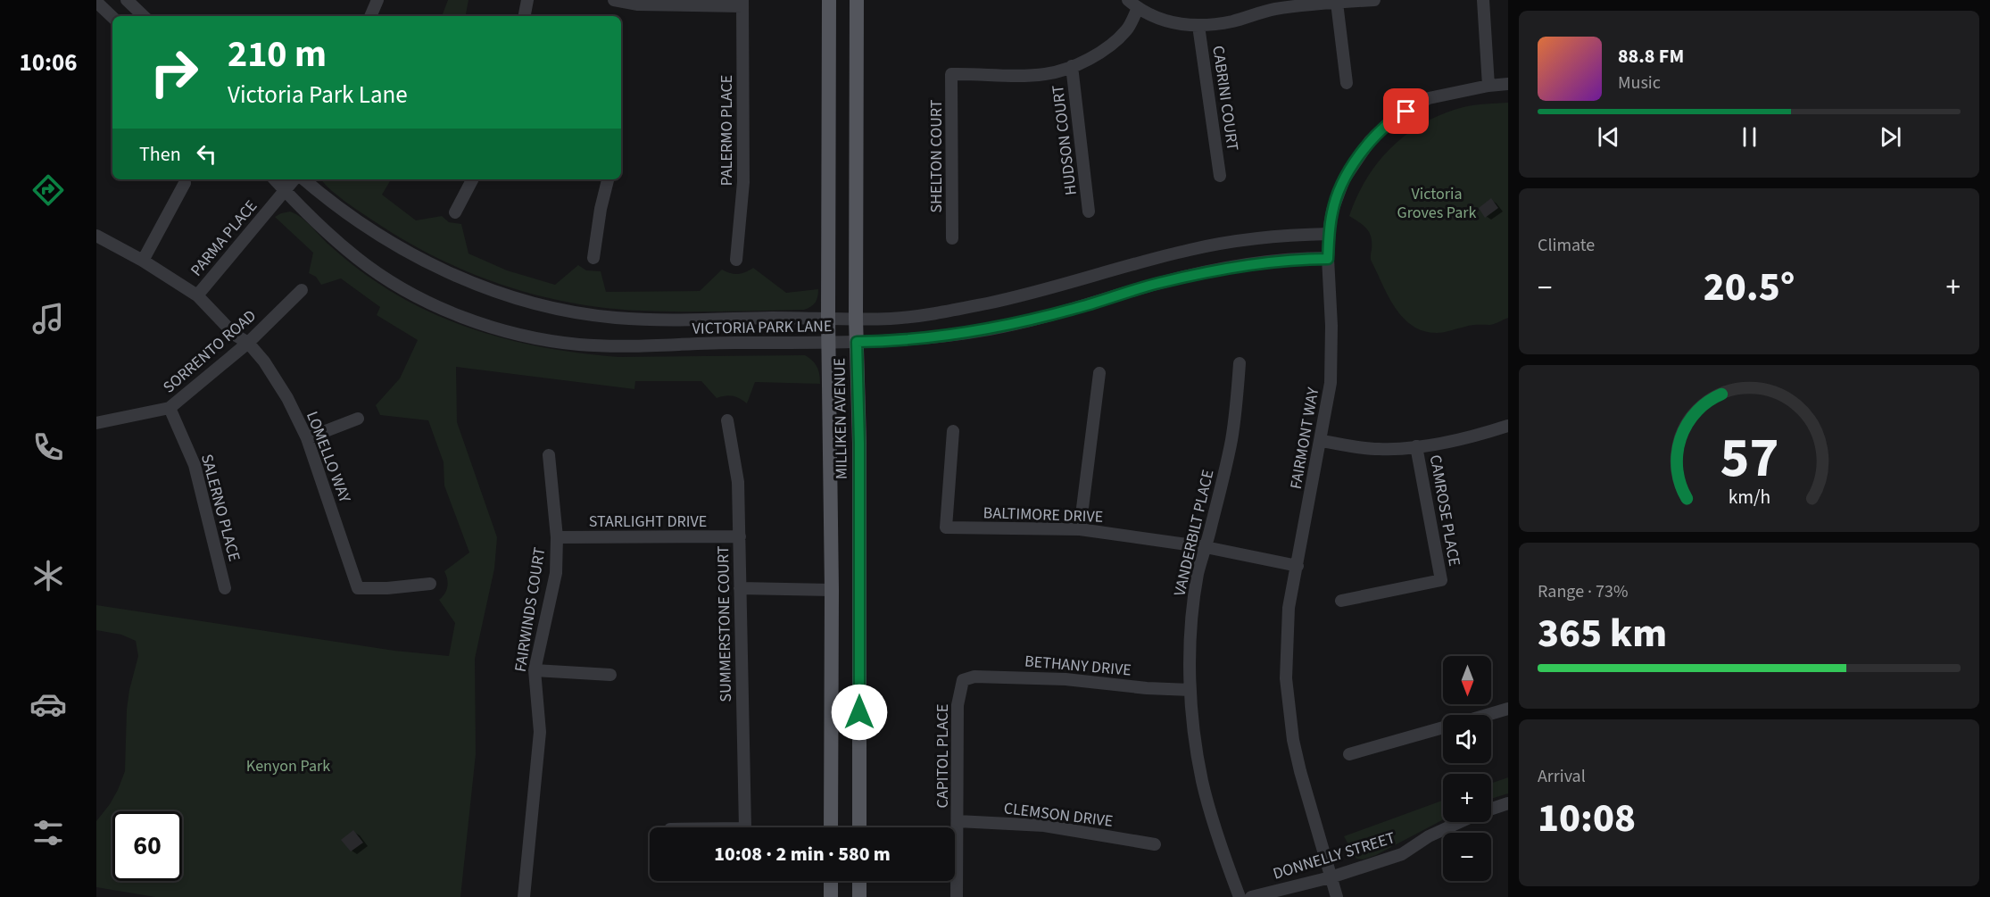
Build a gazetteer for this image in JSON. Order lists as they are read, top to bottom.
{
  "streets": {
    "main road": ["MILLIKEN AVENUE"],
    "street": [
      "CABRINI COURT",
      "PALERMO PLACE",
      "HUDSON COURT",
      "SHELTON COURT",
      "PARMA PLACE",
      "VICTORIA PARK LANE",
      "SORRENTO ROAD",
      "FAIRMONT WAY",
      "LOMELLO WAY",
      "SALERNO PLACE",
      "CAMROSE PLACE",
      "BALTIMORE DRIVE",
      "STARLIGHT DRIVE",
      "VANDERBILT PLACE",
      "FAIRWINDS COURT",
      "SUMMERSTONE COURT",
      "BETHANY DRIVE",
      "CAPITOL PLACE",
      "CLEMSON DRIVE",
      "DONNELLY STREET"
    ]
  },
  "crossings": [
    ["HUDSON COURT", "SHELTON COURT"],
    ["PARMA PLACE", "VICTORIA PARK LANE"],
    ["PARMA PLACE", "LOMELLO WAY"],
    ["VICTORIA PARK LANE", "MILLIKEN AVENUE"],
    ["VICTORIA PARK LANE", "FAIRMONT WAY"],
    ["SORRENTO ROAD", "LOMELLO WAY"],
    ["SORRENTO ROAD", "SALERNO PLACE"],
    ["FAIRMONT WAY", "BALTIMORE DRIVE"],
    ["FAIRMONT WAY", "DONNELLY STREET"],
    ["BALTIMORE DRIVE", "VANDERBILT PLACE"],
    ["STARLIGHT DRIVE", "FAIRWINDS COURT"],
    ["STARLIGHT DRIVE", "SUMMERSTONE COURT"],
    ["VANDERBILT PLACE", "BETHANY DRIVE"],
    ["BETHANY DRIVE", "CAPITOL PLACE"],
    ["CAPITOL PLACE", "CLEMSON DRIVE"]
  ],
  "parks": ["Victoria Groves Park", "Kenyon Park"],
  "north": "bottom",
  "page": {
    "tabs": "10:06",
    "turn": ["210 m", "Victoria Park Lane"],
    "song": ["88.8 FM", "Music"],
    "then": "Then",
    "tile": [
      "Climate",
      ["Range · 73%", "365 km"],
      ["Arrival", "10:08"]
    ],
    "heat": ["−", "20.5°", "+"],
    "map_buttons": ["+", "−"],
    "limit": "60",
    "trip": "10:08 · 2 min · 580 m",
    "gauge": ["57", "km/h"]
  }
}
